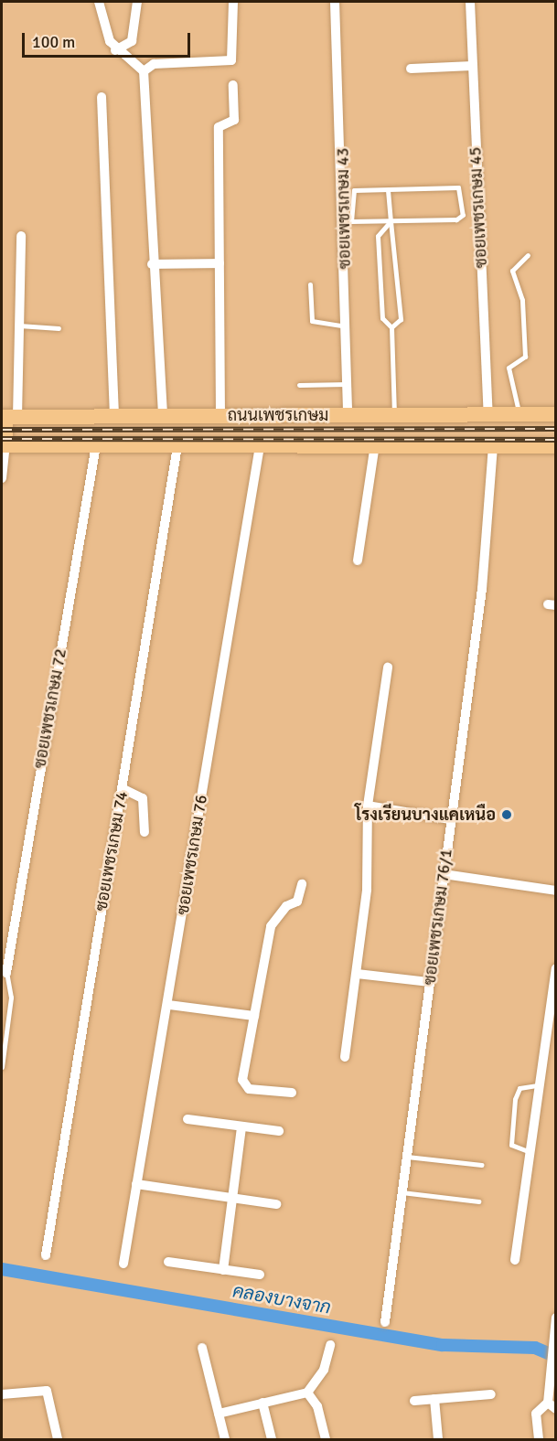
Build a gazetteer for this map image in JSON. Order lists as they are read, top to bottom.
{
  "streets": {
    "main road": ["ถนนเพชรเกษม"],
    "street": [
      "ซอยเพชรเกษม 45",
      "ซอยเพชรเกษม 43",
      "ซอยเพชรเกษม 72",
      "ซอยเพชรเกษม 74",
      "ซอยเพชรเกษม 76",
      "ซอยเพชรเกษม 76/1"
    ]
  },
  "crossings": [
    ["ซอยเพชรเกษม 45", "ถนนเพชรเกษม"],
    ["ซอยเพชรเกษม 43", "ถนนเพชรเกษม"],
    ["ถนนเพชรเกษม", "ซอยเพชรเกษม 72"],
    ["ถนนเพชรเกษม", "ซอยเพชรเกษม 74"],
    ["ถนนเพชรเกษม", "ซอยเพชรเกษม 76"],
    ["ถนนเพชรเกษม", "ซอยเพชรเกษม 76/1"]
  ],
  "water": ["คลองบางจาก"],
  "places": ["โรงเรียนบางแคเหนือ"],
  "scale_bar": "100 m"
}
